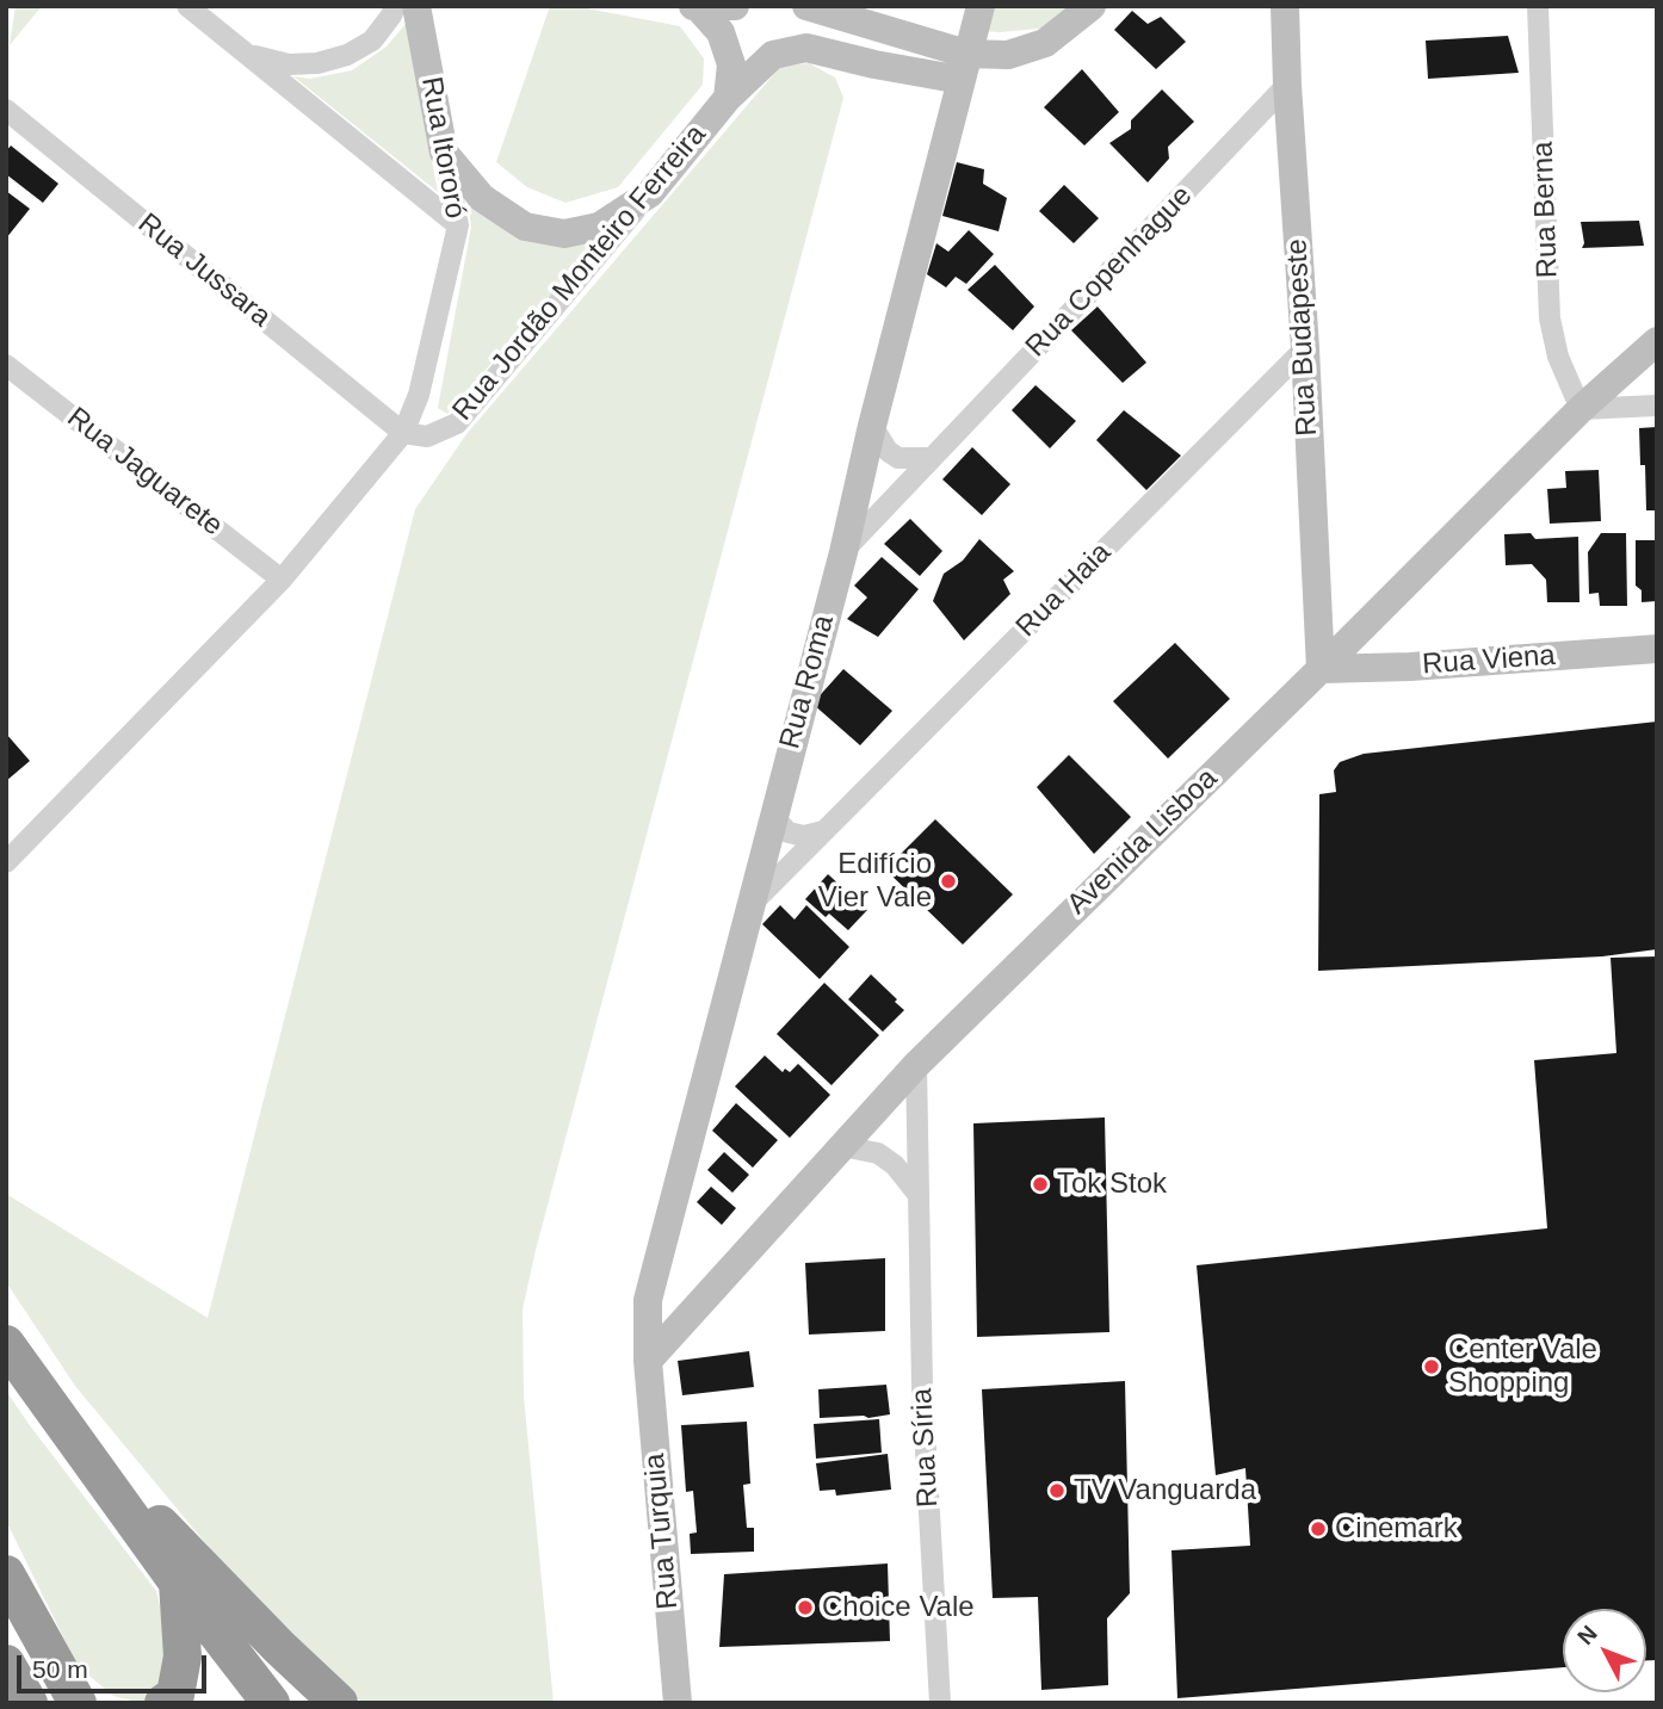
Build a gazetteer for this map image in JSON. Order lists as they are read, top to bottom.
{
  "streets": {
    "main road": [
      "Rua Itororó",
      "Rua Jordão Monteiro Ferreira",
      "Rua Budapeste",
      "Rua Viena",
      "Rua Roma",
      "Avenida Lisboa",
      "Rua Turquia"
    ],
    "street": [
      "Rua Berna",
      "Rua Jussara",
      "Rua Copenhague",
      "Rua Jaguarete",
      "Rua Haia",
      "Rua Síria"
    ]
  },
  "crossings": [
    ["Rua Itororó", "Rua Jussara"],
    ["Rua Itororó", "Rua Jordão Monteiro Ferreira"],
    ["Rua Berna", "Avenida Lisboa"],
    ["Rua Jussara", "Rua Jordão Monteiro Ferreira"],
    ["Rua Copenhague", "Rua Budapeste"],
    ["Rua Copenhague", "Rua Roma"],
    ["Rua Jordão Monteiro Ferreira", "Rua Roma"],
    ["Rua Budapeste", "Rua Haia"],
    ["Rua Budapeste", "Rua Viena"],
    ["Rua Budapeste", "Avenida Lisboa"],
    ["Rua Haia", "Rua Roma"],
    ["Rua Viena", "Avenida Lisboa"],
    ["Rua Roma", "Avenida Lisboa"],
    ["Rua Roma", "Rua Turquia"],
    ["Avenida Lisboa", "Rua Síria"],
    ["Avenida Lisboa", "Rua Turquia"]
  ],
  "places": [
    "Edifício Vier Vale",
    "Tok Stok",
    "Center Vale Shopping",
    "TV Vanguarda",
    "Cinemark",
    "Choice Vale"
  ],
  "scale_bar": "50 m",
  "north": "top left"
}
